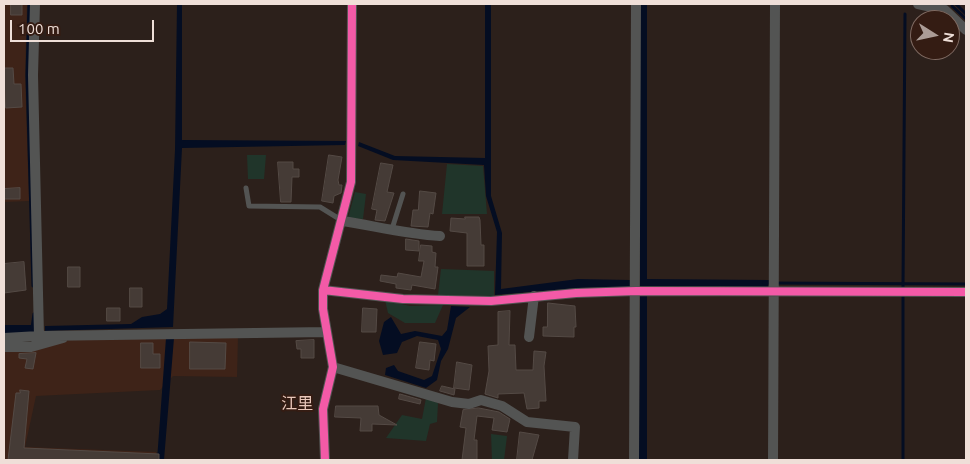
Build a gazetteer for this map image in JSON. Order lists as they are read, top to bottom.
{
  "districts": ["江里"],
  "scale_bar": "100 m",
  "north": "right"
}
